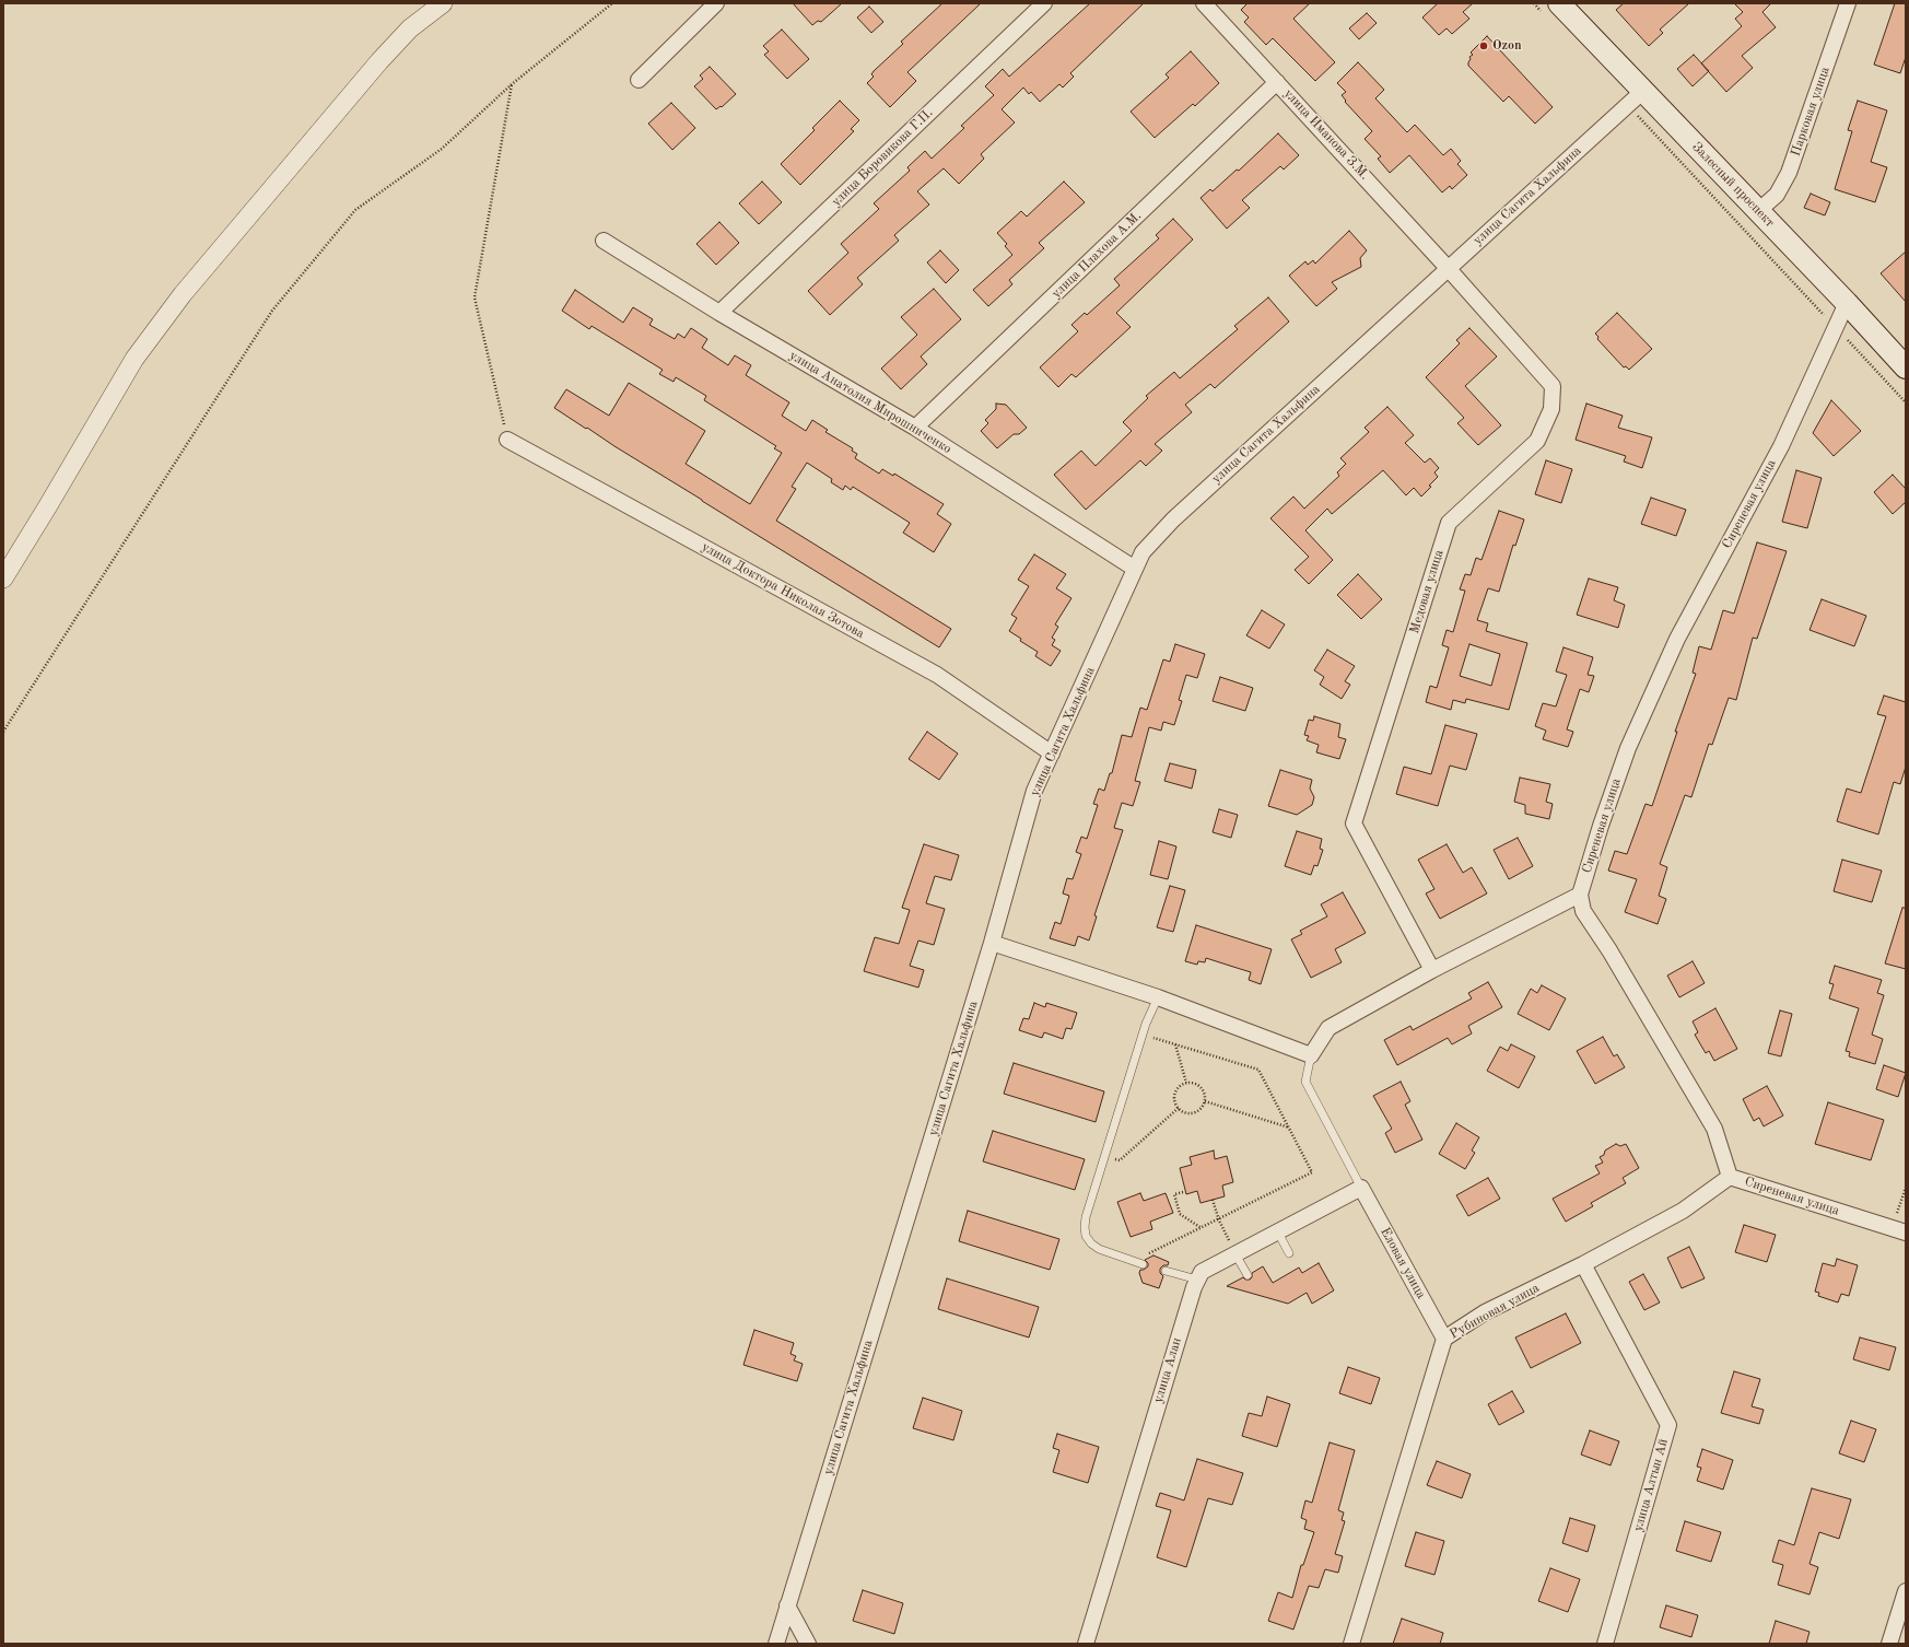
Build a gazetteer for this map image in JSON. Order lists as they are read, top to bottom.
{
  "streets": {
    "main road": ["Залесный проспект"],
    "street": [
      "Парковая улица",
      "улица Иманова З.М.",
      "улица Боровикова Г.П.",
      "улица Сагита Хальфина",
      "улица Плахова А.М.",
      "улица Анатолия Мирошниченко",
      "Сиреневая улица",
      "улица Доктора Николая Зотова",
      "Медовая улица",
      "Еловая улица",
      "Рубиновая улица",
      "улица Алан",
      "улица Алтын Ай"
    ]
  },
  "crossings": [
    ["Парковая улица", "Залесный проспект"],
    ["улица Иманова З.М.", "улица Сагита Хальфина"],
    ["улица Иманова З.М.", "улица Плахова А.М."],
    ["улица Иманова З.М.", "Медовая улица"],
    ["улица Боровикова Г.П.", "улица Анатолия Мирошниченко"],
    ["Залесный проспект", "улица Сагита Хальфина"],
    ["Залесный проспект", "Сиреневая улица"],
    ["улица Сагита Хальфина", "улица Анатолия Мирошниченко"],
    ["улица Сагита Хальфина", "улица Доктора Николая Зотова"],
    ["улица Сагита Хальфина", "Медовая улица"],
    ["улица Плахова А.М.", "улица Анатолия Мирошниченко"],
    ["Сиреневая улица", "Рубиновая улица"],
    ["Еловая улица", "Рубиновая улица"],
    ["Рубиновая улица", "улица Алтын Ай"]
  ],
  "places": ["Ozon"]
}
